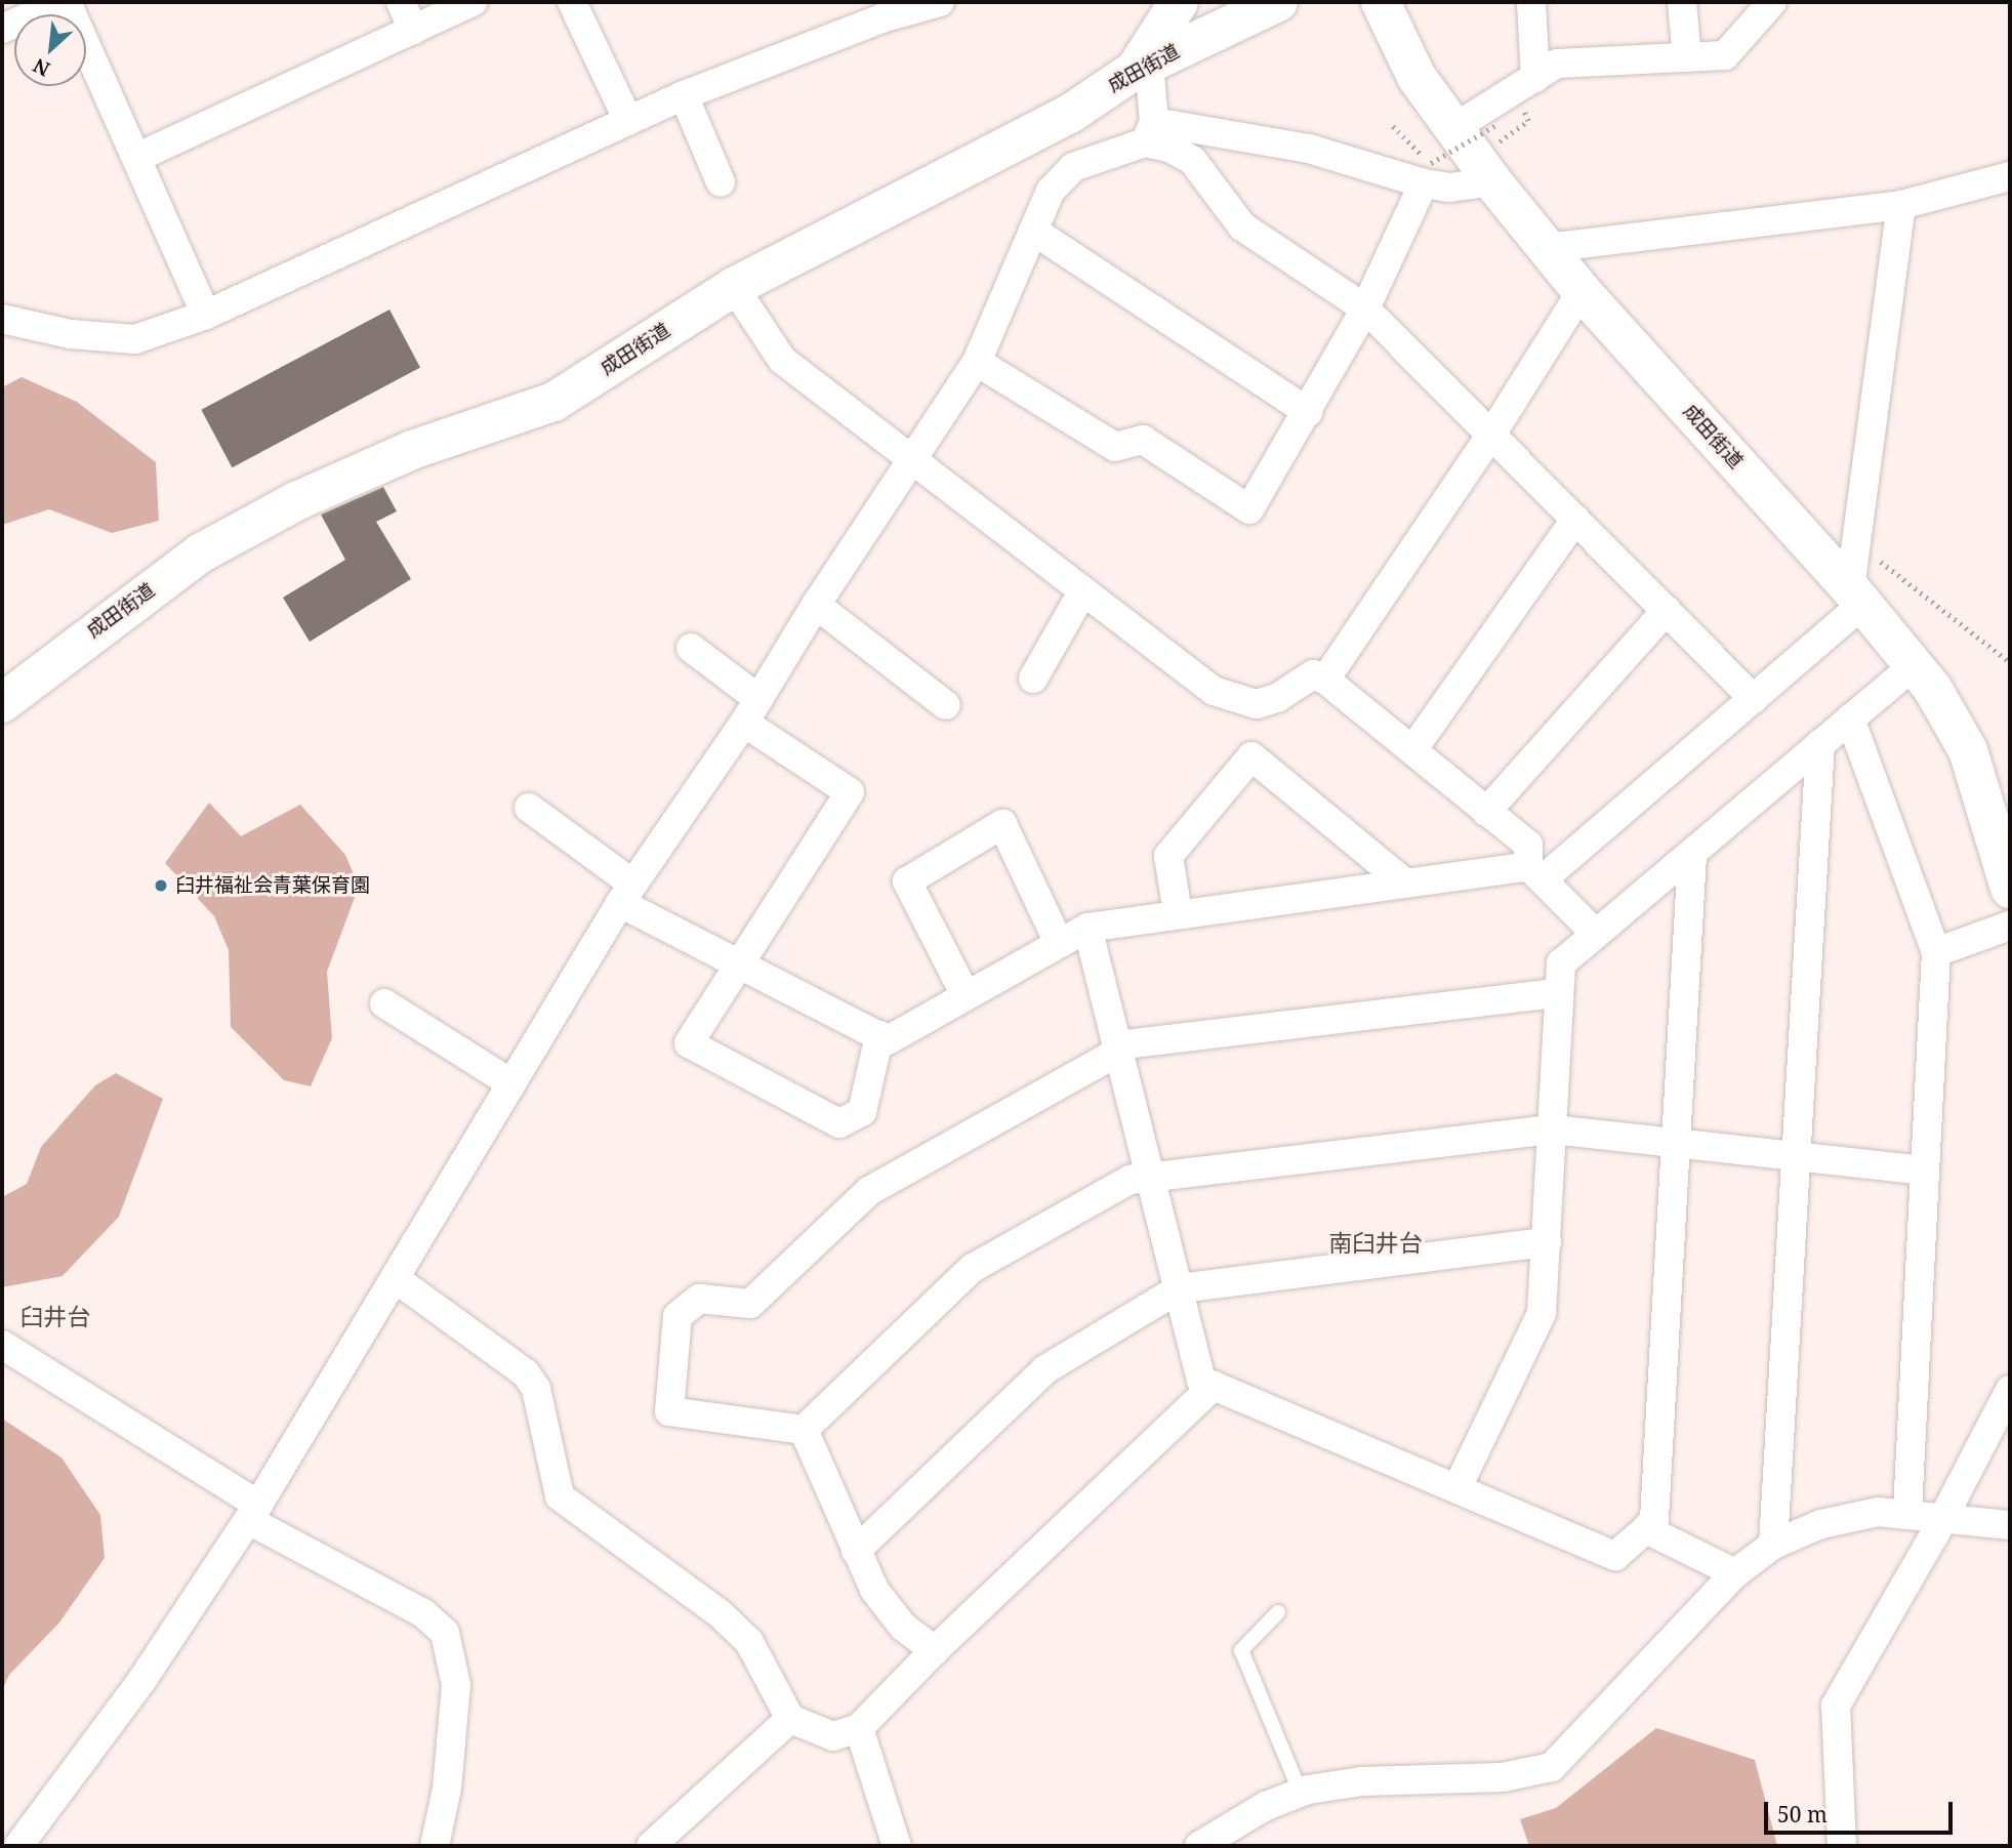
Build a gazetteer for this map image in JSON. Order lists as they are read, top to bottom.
{
  "streets": {
    "highway": ["成田街道"]
  },
  "districts": ["南臼井台", "臼井台"],
  "places": ["臼井福祉会青葉保育園"],
  "scale_bar": "50 m",
  "north": "bottom left"
}
